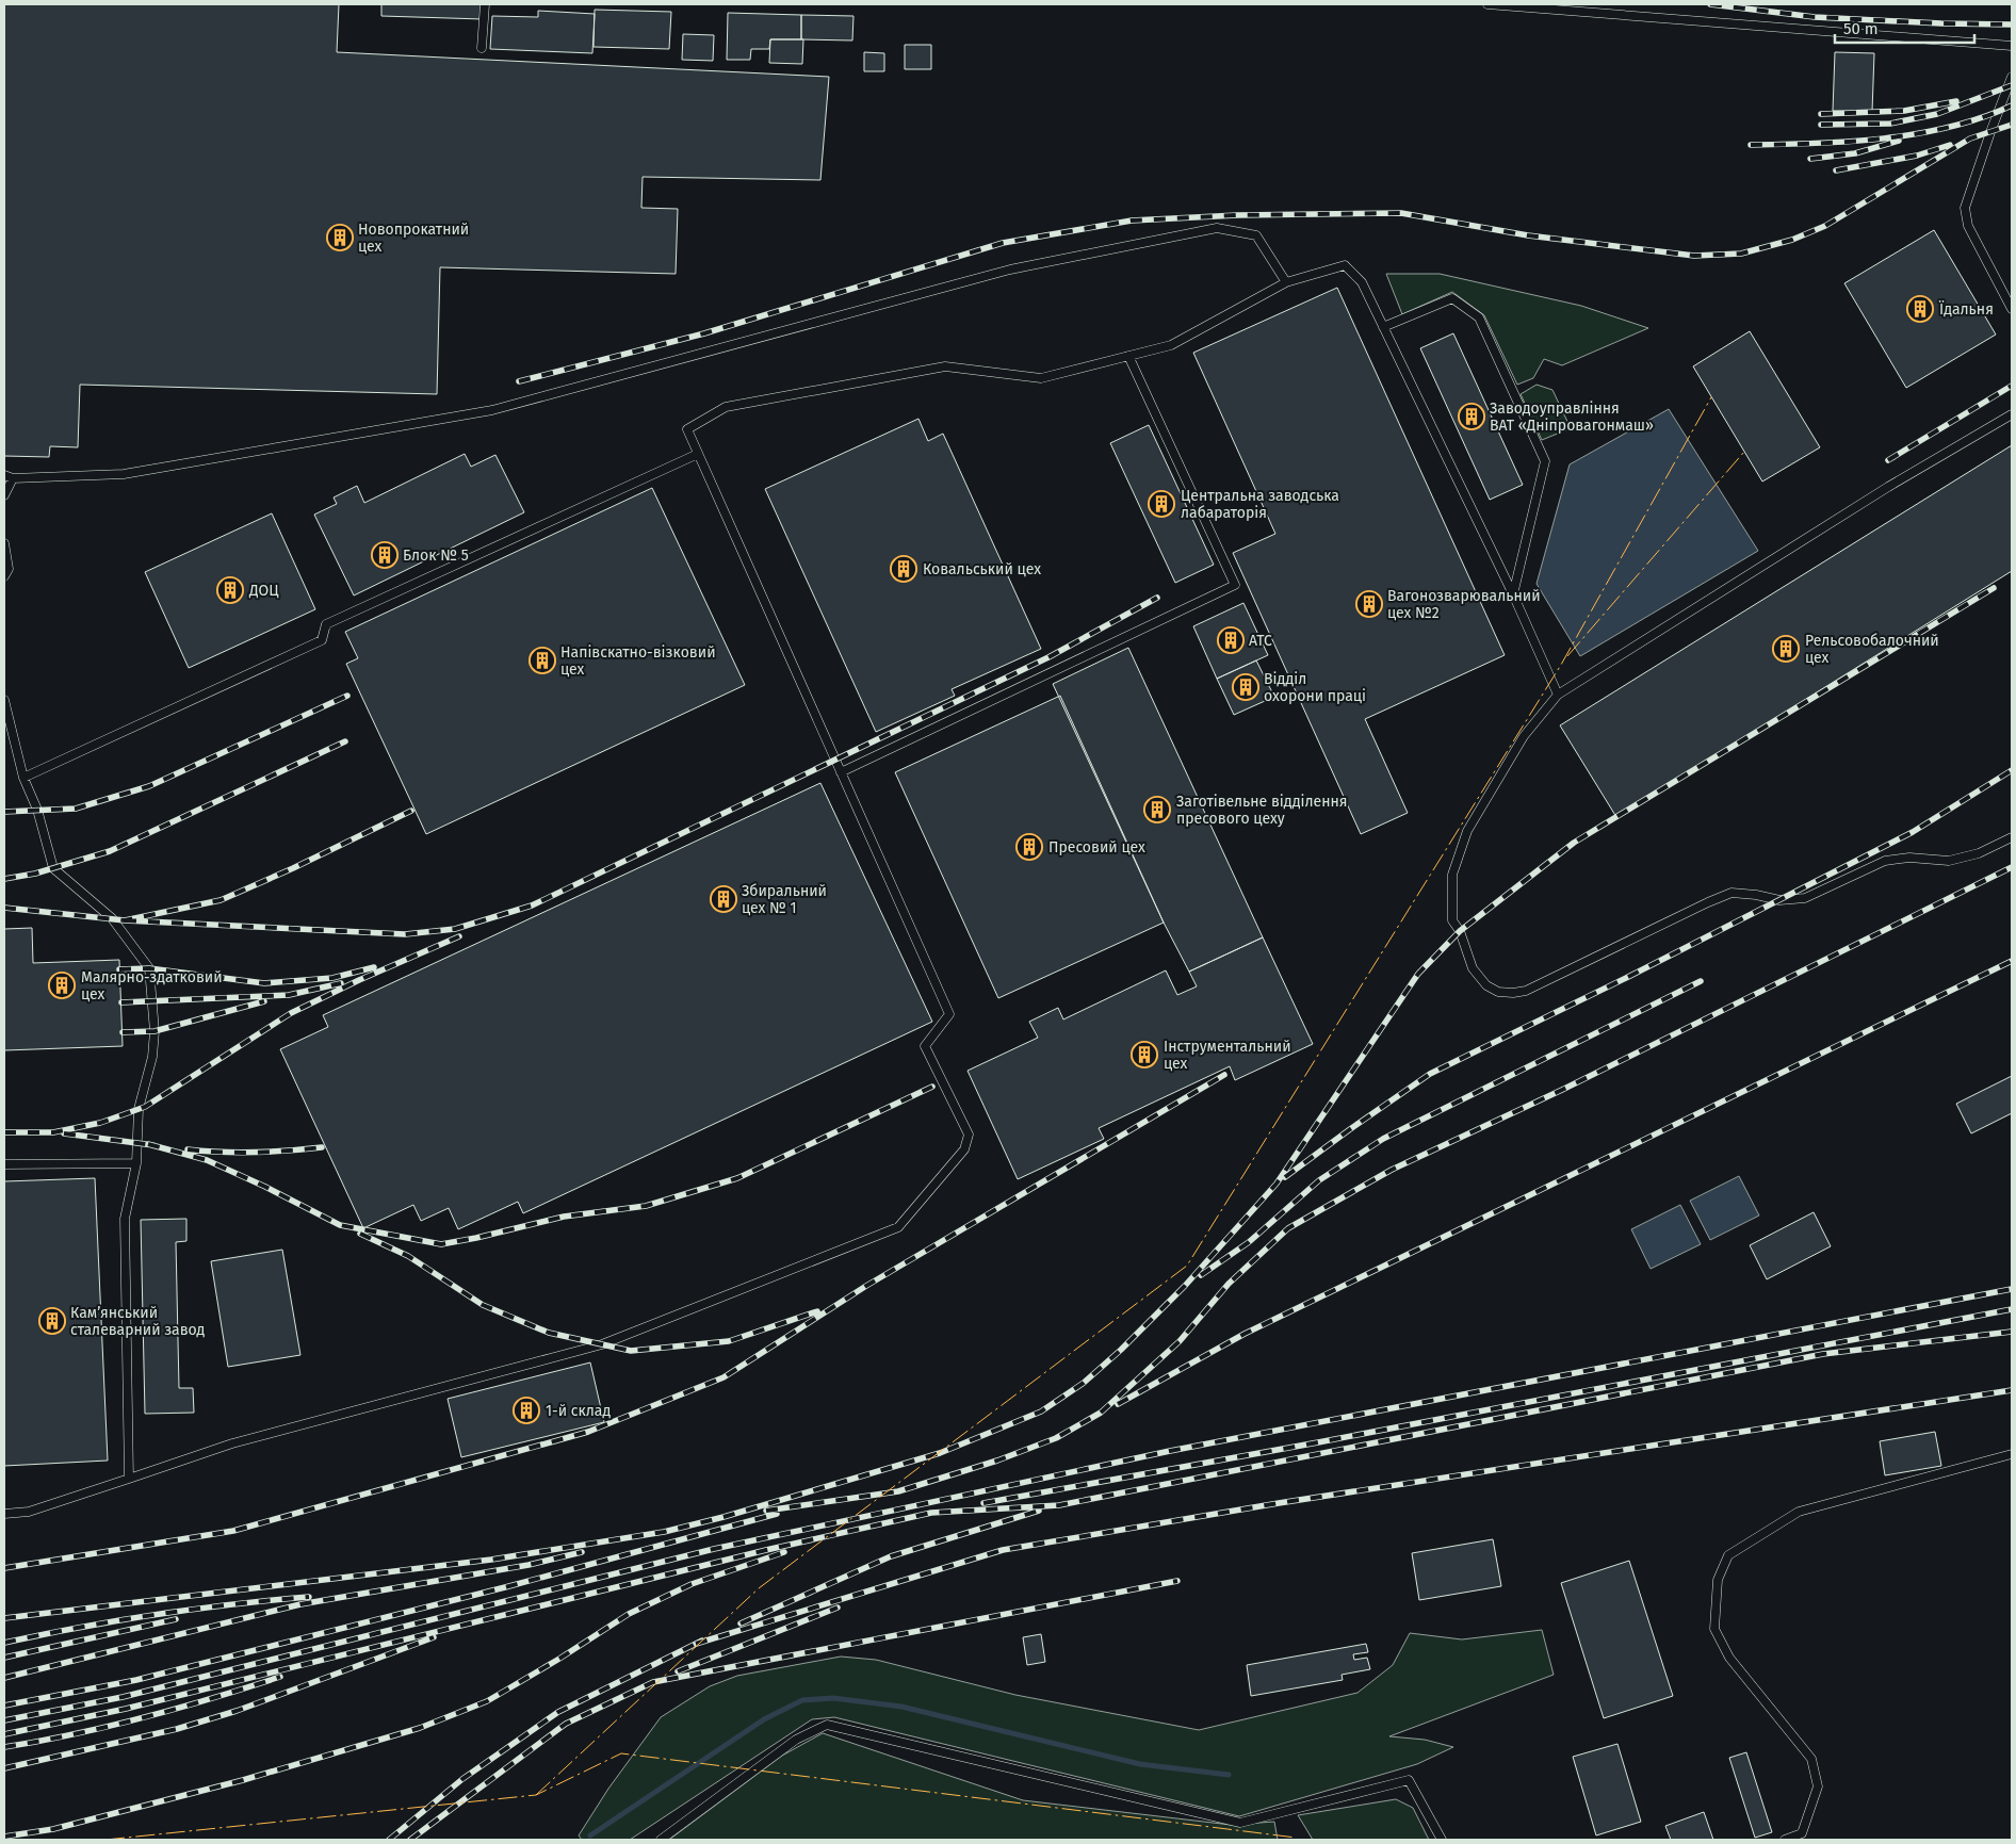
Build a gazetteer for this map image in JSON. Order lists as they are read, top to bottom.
{
  "places": {
    "building": [
      "Новопрокатний цех",
      "Їдальня",
      "Заводоуправління ВАТ «Дніпровагонмаш»",
      "Центральна заводська лабараторія",
      "Блок № 5",
      "Ковальський цех",
      "ДОЦ",
      "Вагонозварювальний цех №2",
      "АТС",
      "Рельсовобалочний цех",
      "Напівскатно-візковий цех",
      "Відділ охорони праці",
      "Заготівельне відділення пресового цеху",
      "Пресовий цех",
      "Збиральний цех № 1",
      "Малярно-здатковий цех",
      "Інструментальний цех",
      "Кам’янський сталеварний завод",
      "1-й склад"
    ]
  },
  "scale_bar": "50 m"
}
